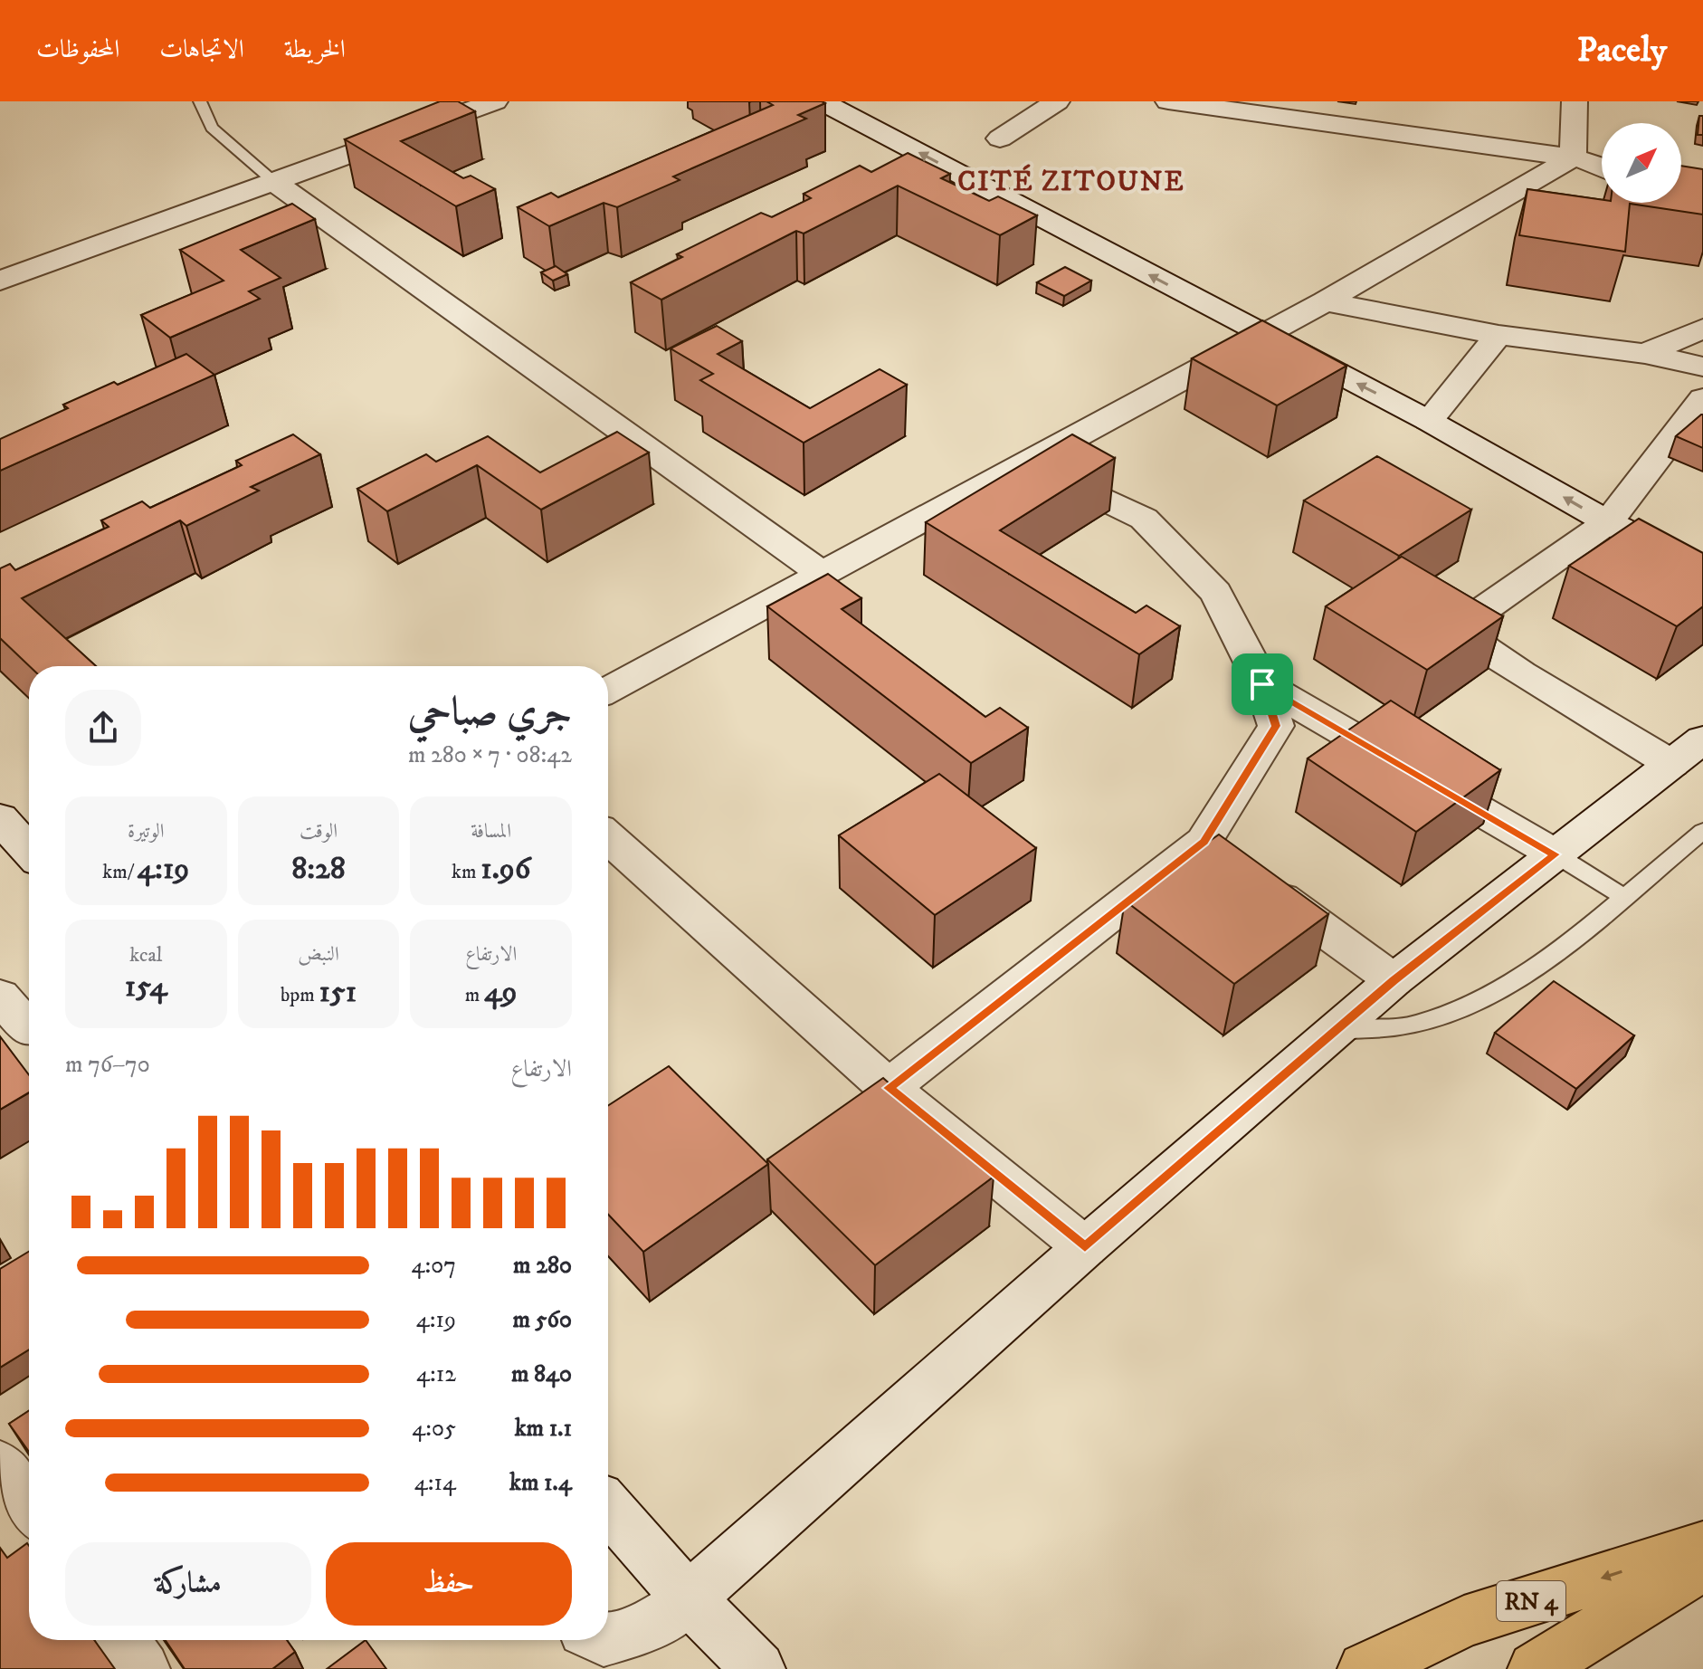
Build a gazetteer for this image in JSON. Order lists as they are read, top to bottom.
{
  "streets": {
    "highway": ["RN 4"]
  },
  "districts": ["CITÉ ZITOUNE"],
  "north": "top right",
  "page": {
    "header": "Pacely",
    "nav": ["الخريطة", "الاتجاهات", "المحفوظات"],
    "heading": ["جري صباحي", "08:42 · 7 × 280 m"],
    "stats": [
      ["المسافة", "1.96 km"],
      ["الوقت", "8:28"],
      ["الوتيرة", "4:19 /km"],
      ["الارتفاع", "49 m"],
      ["النبض", "151 bpm"],
      ["kcal", "154"]
    ],
    "chart": ["الارتفاع", "70–76 m"],
    "list": [
      {
        "name": "280 m",
        "note": "4:07"
      },
      {
        "name": "560 m",
        "note": "4:19"
      },
      {
        "name": "840 m",
        "note": "4:12"
      },
      {
        "name": "1.1 km",
        "note": "4:05"
      },
      {
        "name": "1.4 km",
        "note": "4:14"
      }
    ],
    "buttons": ["حفظ", "مشاركة"]
  }
}
